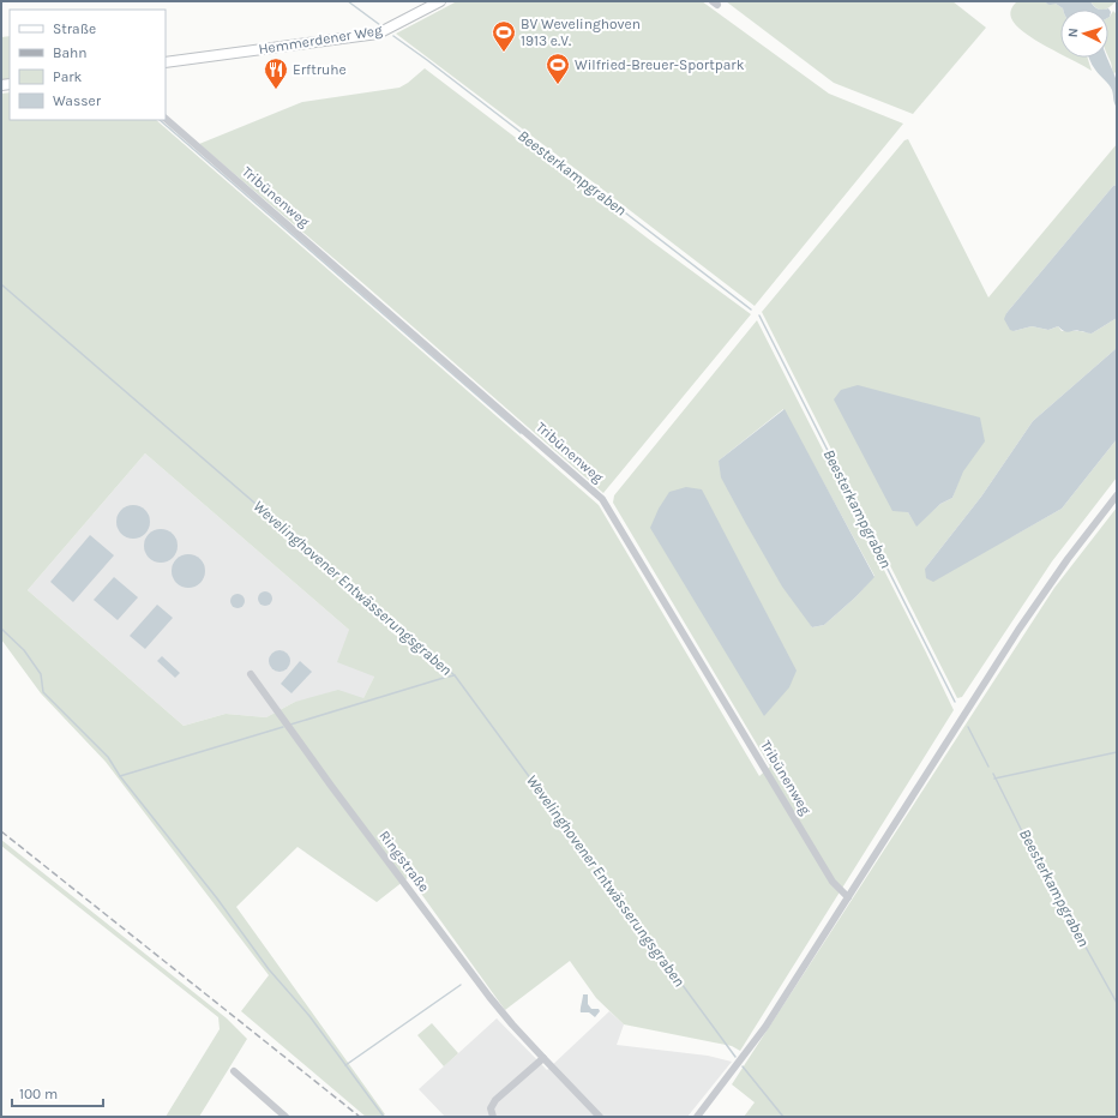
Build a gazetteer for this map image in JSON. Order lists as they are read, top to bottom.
{
  "streets": {
    "main road": ["Hemmerdener Weg"],
    "street": ["Tribünenweg", "Ringstraße"]
  },
  "water": ["Beesterkampgraben", "Wevelinghovener Entwässerungsgraben"],
  "places": {
    "sports": ["BV Wevelinghoven 1913 e.V.", "Wilfried-Breuer-Sportpark"],
    "restaurant": ["Erftruhe"]
  },
  "legend": [
    "Straße",
    "Bahn",
    "Park",
    "Wasser"
  ],
  "scale_bar": "100 m",
  "north": "left"
}
